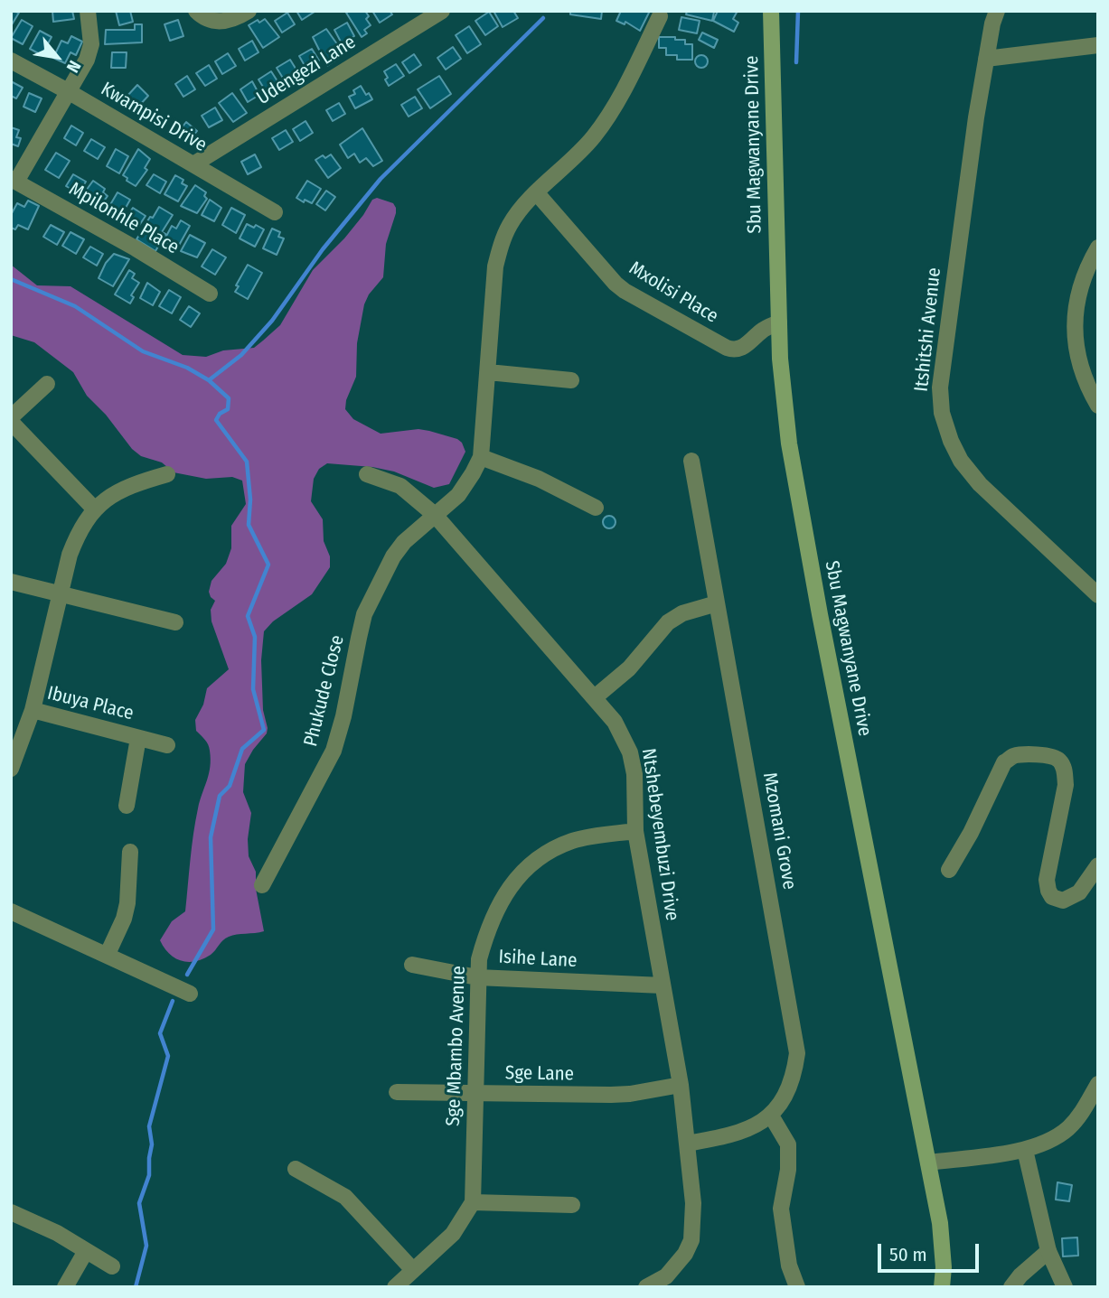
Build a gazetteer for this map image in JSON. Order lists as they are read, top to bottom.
{
  "streets": {
    "main road": ["Sbu Magwanyane Drive"],
    "street": [
      "Udengezi Lane",
      "Kwampisi Drive",
      "Mpilonhle Place",
      "Mxolisi Place",
      "Itshitshi Avenue",
      "Phukude Close",
      "Ibuya Place",
      "Mzomani Grove",
      "Ntshebeyembuzi Drive",
      "Isihe Lane",
      "Sge Mbambo Avenue",
      "Sge Lane"
    ]
  },
  "crossings": [
    ["Udengezi Lane", "Kwampisi Drive"],
    ["Kwampisi Drive", "Mpilonhle Place"],
    ["Sbu Magwanyane Drive", "Mxolisi Place"],
    ["Phukude Close", "Ntshebeyembuzi Drive"],
    ["Mzomani Grove", "Ntshebeyembuzi Drive"],
    ["Ntshebeyembuzi Drive", "Isihe Lane"],
    ["Ntshebeyembuzi Drive", "Sge Mbambo Avenue"],
    ["Ntshebeyembuzi Drive", "Sge Lane"],
    ["Isihe Lane", "Sge Mbambo Avenue"],
    ["Sge Mbambo Avenue", "Sge Lane"]
  ],
  "scale_bar": "50 m",
  "north": "bottom right"
}
